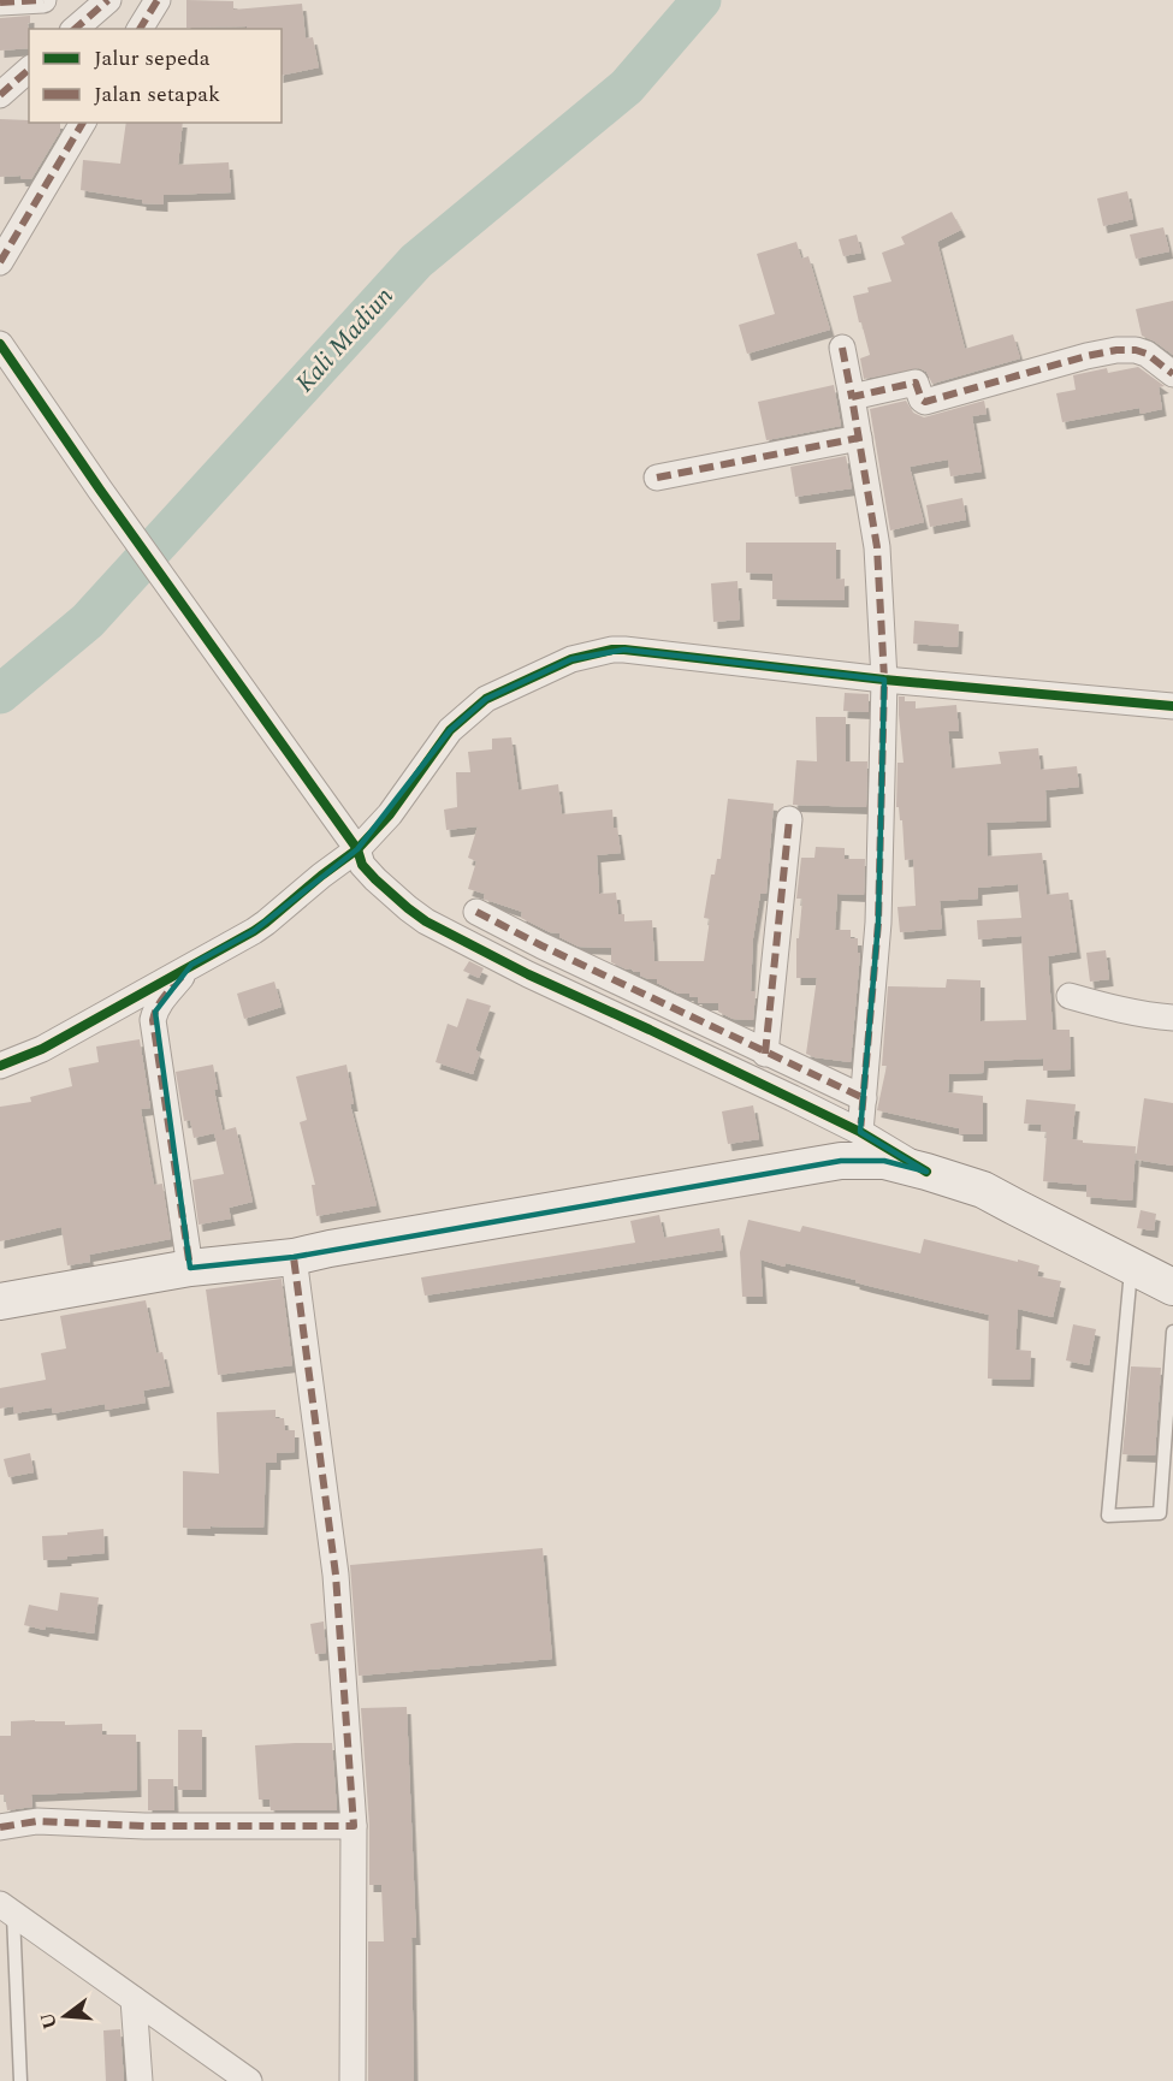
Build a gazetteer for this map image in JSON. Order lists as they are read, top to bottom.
{
  "water": ["Kali Madiun"],
  "legend": ["Jalur sepeda", "Jalan setapak"],
  "north": "left"
}
